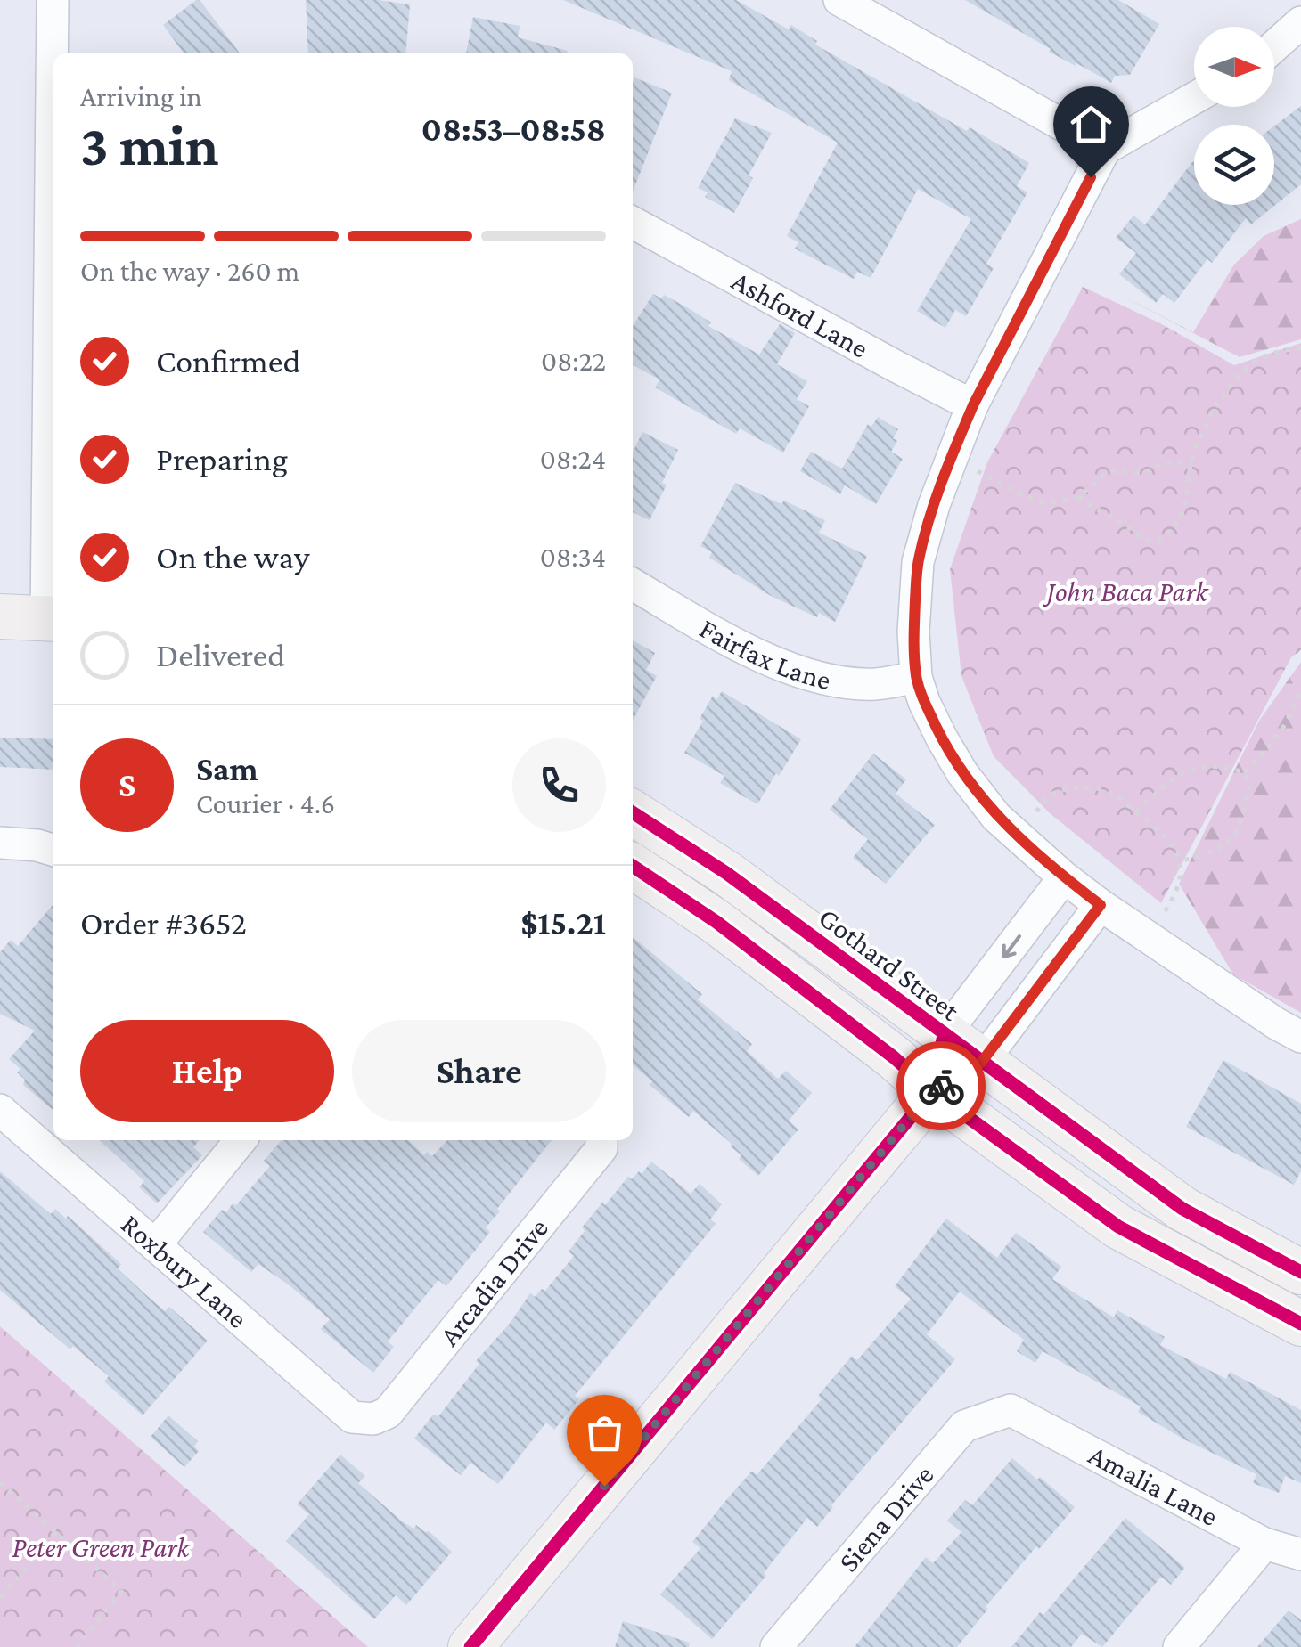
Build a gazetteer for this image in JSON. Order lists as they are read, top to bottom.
{
  "streets": {
    "street": [
      "Ashford Lane",
      "Fairfax Lane",
      "Gothard Street",
      "Roxbury Lane",
      "Arcadia Drive",
      "Amalia Lane",
      "Siena Drive"
    ]
  },
  "crossings": [
    ["Roxbury Lane", "Arcadia Drive"],
    ["Amalia Lane", "Siena Drive"]
  ],
  "parks": ["John Baca Park", "Peter Green Park"],
  "north": "right",
  "page": {
    "heading": ["3 min", "Arriving in", "08:53–08:58"],
    "panel": [
      "Sam",
      "Courier · 4.6",
      "Order #3652",
      "$15.21"
    ],
    "bar": "On the way · 260 m",
    "list": [
      ["Confirmed", "08:22"],
      ["Preparing", "08:24"],
      ["On the way", "08:34"],
      "Delivered"
    ],
    "round": "S",
    "buttons": ["Help", "Share"]
  }
}
